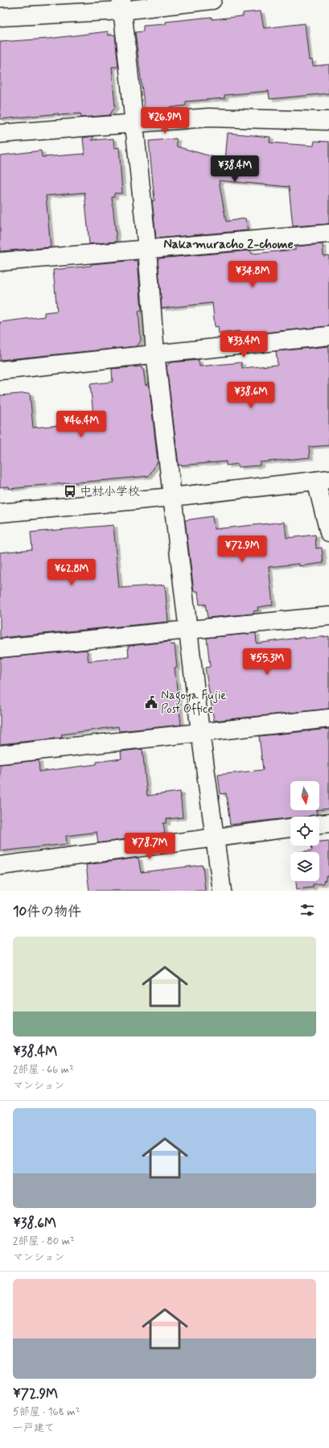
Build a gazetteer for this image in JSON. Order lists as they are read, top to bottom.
{
  "districts": ["Nakamuracho 2-chome"],
  "places": {
    "bus stop": ["中村小学校"],
    "public building": ["Nagoya Fujie Post Office"]
  },
  "north": "bottom",
  "page": {
    "price": [
      "¥26.9M",
      "¥38.4M",
      "¥34.8M",
      "¥33.4M",
      "¥38.6M",
      "¥46.4M",
      "¥72.9M",
      "¥62.8M",
      "¥55.3M",
      "¥78.7M"
    ],
    "heading": "10件の物件",
    "list": [
      {
        "name": "¥38.4M",
        "note": "2部屋 · 66 m² · マンション"
      },
      {
        "name": "¥38.6M",
        "note": "2部屋 · 80 m² · マンション"
      },
      {
        "name": "¥72.9M",
        "note": "5部屋 · 168 m² · 一戸建て"
      }
    ]
  }
}
